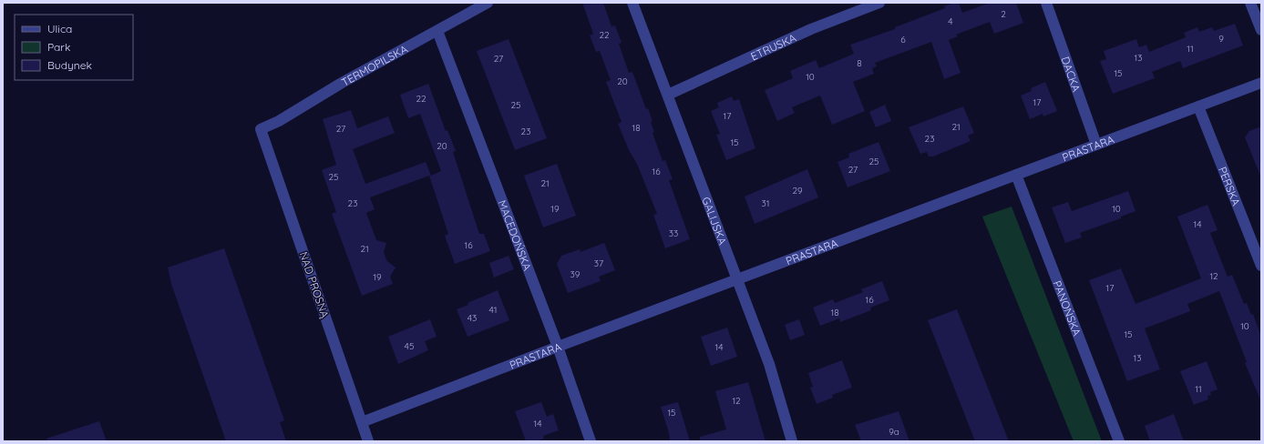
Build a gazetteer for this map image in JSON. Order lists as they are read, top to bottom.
{
  "streets": {
    "street": [
      "ETRUSKA",
      "TERMOPILSKA",
      "DACKA",
      "PRASTARA",
      "PERSKA",
      "GALIJSKA",
      "MACEDOŃSKA",
      "NAD PROSNĄ",
      "PANOŃSKA"
    ]
  },
  "crossings": [
    ["ETRUSKA", "GALIJSKA"],
    ["TERMOPILSKA", "MACEDOŃSKA"],
    ["TERMOPILSKA", "NAD PROSNĄ"],
    ["DACKA", "PRASTARA"],
    ["PRASTARA", "PERSKA"],
    ["PRASTARA", "GALIJSKA"],
    ["PRASTARA", "MACEDOŃSKA"],
    ["PRASTARA", "NAD PROSNĄ"],
    ["PRASTARA", "PANOŃSKA"]
  ],
  "house_numbers": [
    "2",
    "4",
    "22",
    "9",
    "6",
    "11",
    "13",
    "27",
    "8",
    "15",
    "10",
    "20",
    "22",
    "17",
    "25",
    "17",
    "21",
    "18",
    "27",
    "23",
    "23",
    "15",
    "20",
    "25",
    "27",
    "16",
    "25",
    "21",
    "29",
    "23",
    "31",
    "19",
    "10",
    "14",
    "33",
    "16",
    "21",
    "37",
    "39",
    "12",
    "19",
    "17",
    "16",
    "41",
    "18",
    "43",
    "10",
    "15",
    "45",
    "14",
    "13",
    "11",
    "12",
    "15",
    "14",
    "9a"
  ],
  "legend": ["Ulica", "Park", "Budynek"]
}
